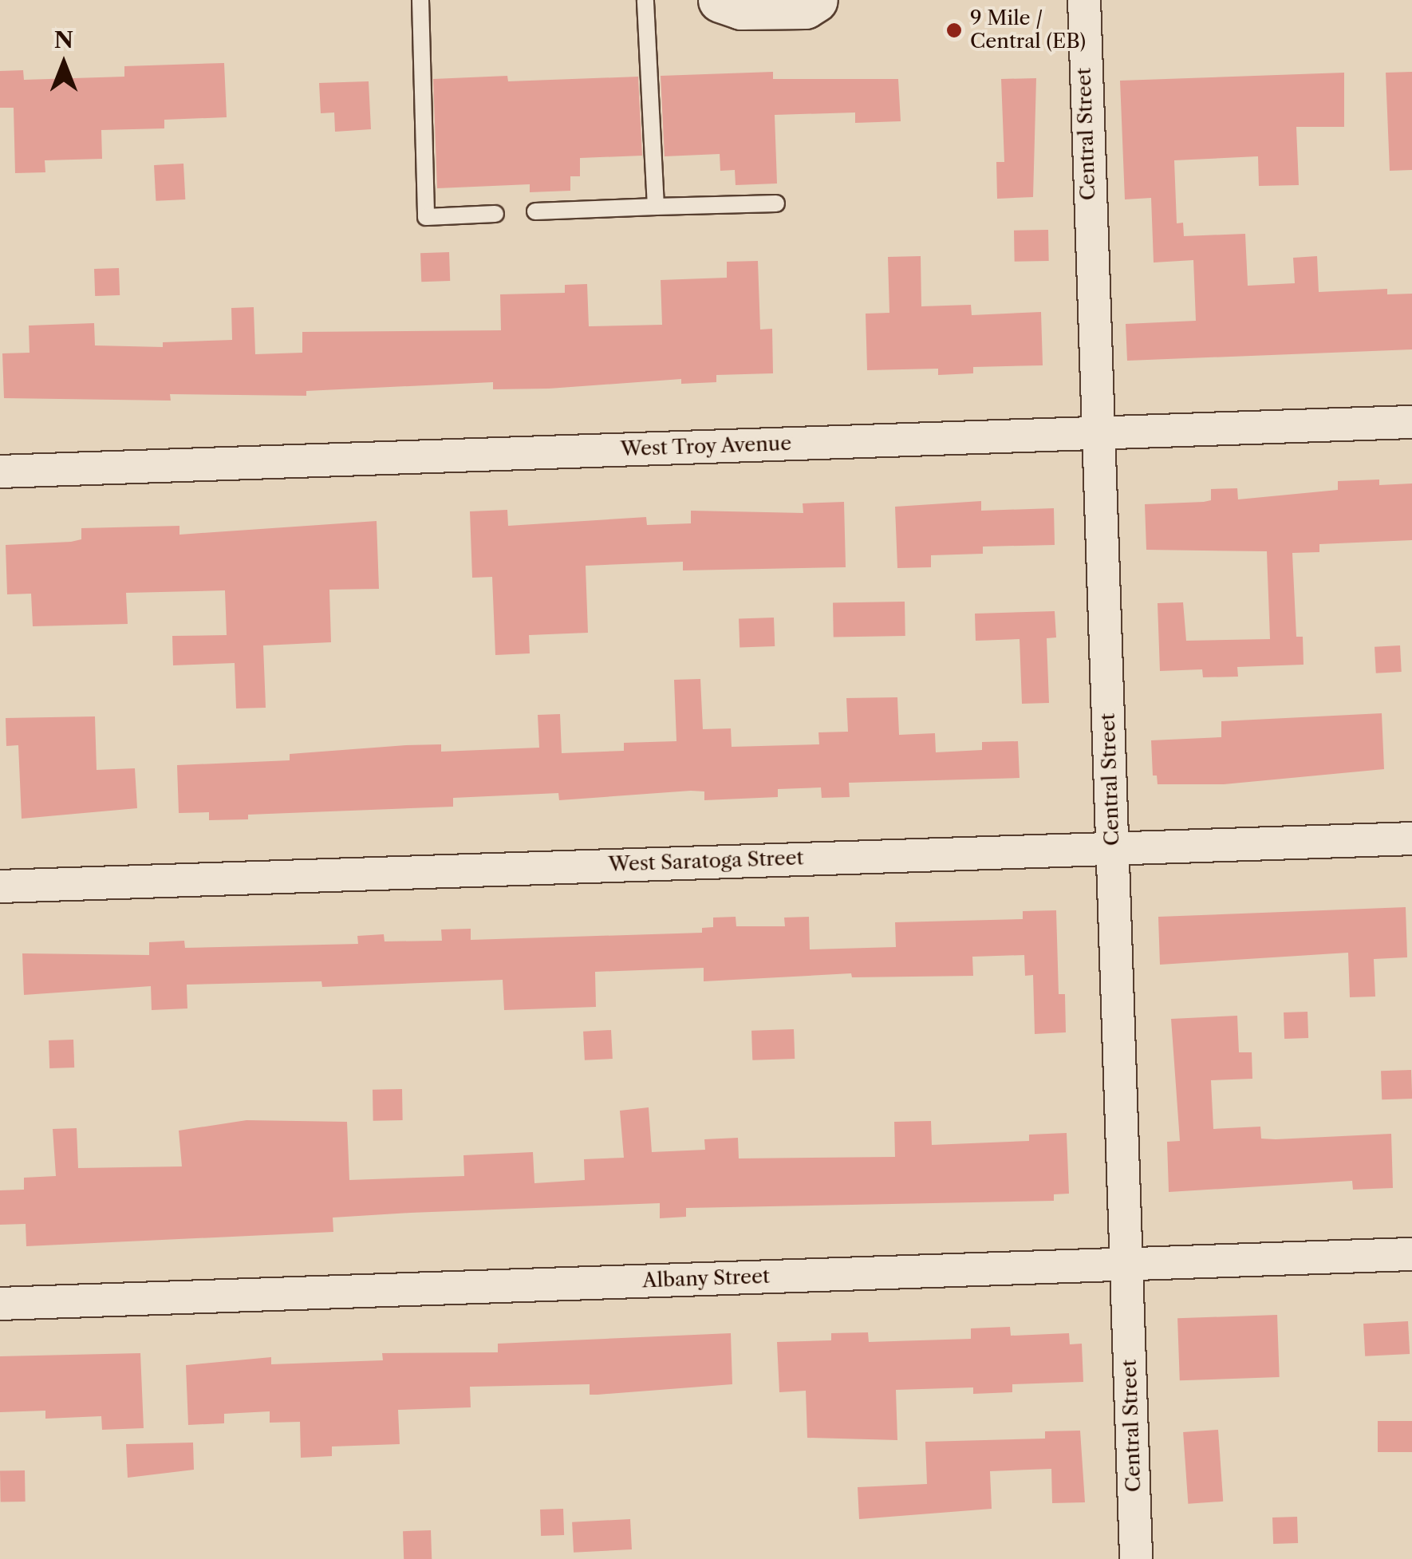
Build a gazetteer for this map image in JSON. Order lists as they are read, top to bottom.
{
  "streets": {
    "street": [
      "Central Street",
      "West Troy Avenue",
      "West Saratoga Street",
      "Albany Street"
    ]
  },
  "crossings": [
    ["Central Street", "West Troy Avenue"],
    ["Central Street", "West Saratoga Street"],
    ["Central Street", "Albany Street"]
  ],
  "places": ["9 Mile / Central (EB)"],
  "north": "top"
}
